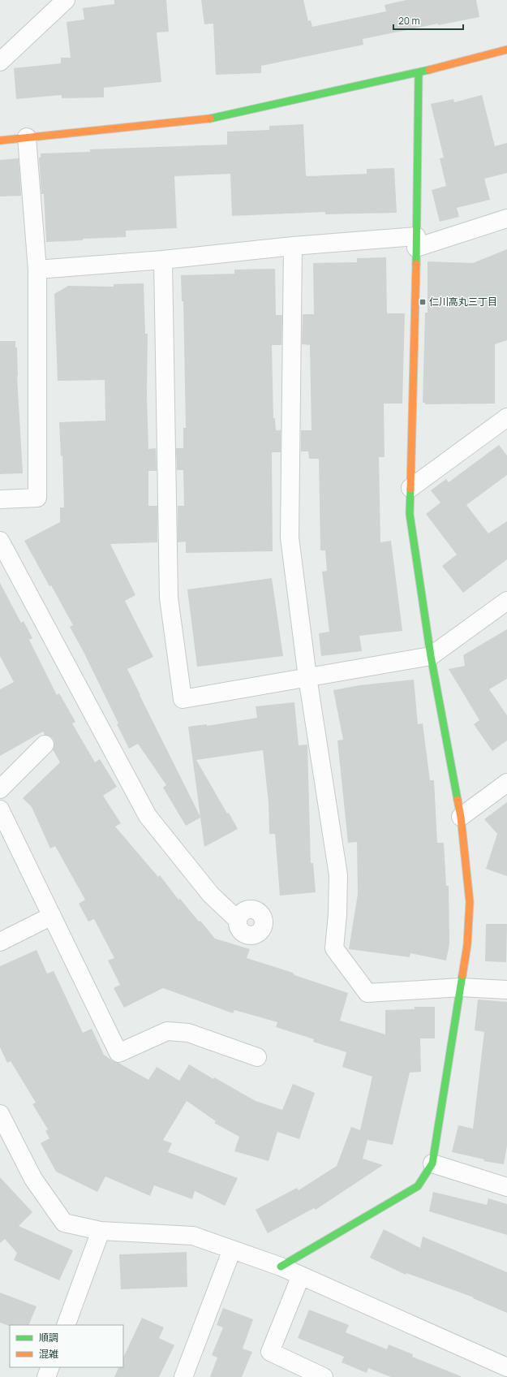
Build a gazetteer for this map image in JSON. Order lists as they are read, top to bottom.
{
  "places": {
    "transit": ["仁川高丸三丁目"]
  },
  "legend": ["順調", "混雑"],
  "scale_bar": "20 m"
}
